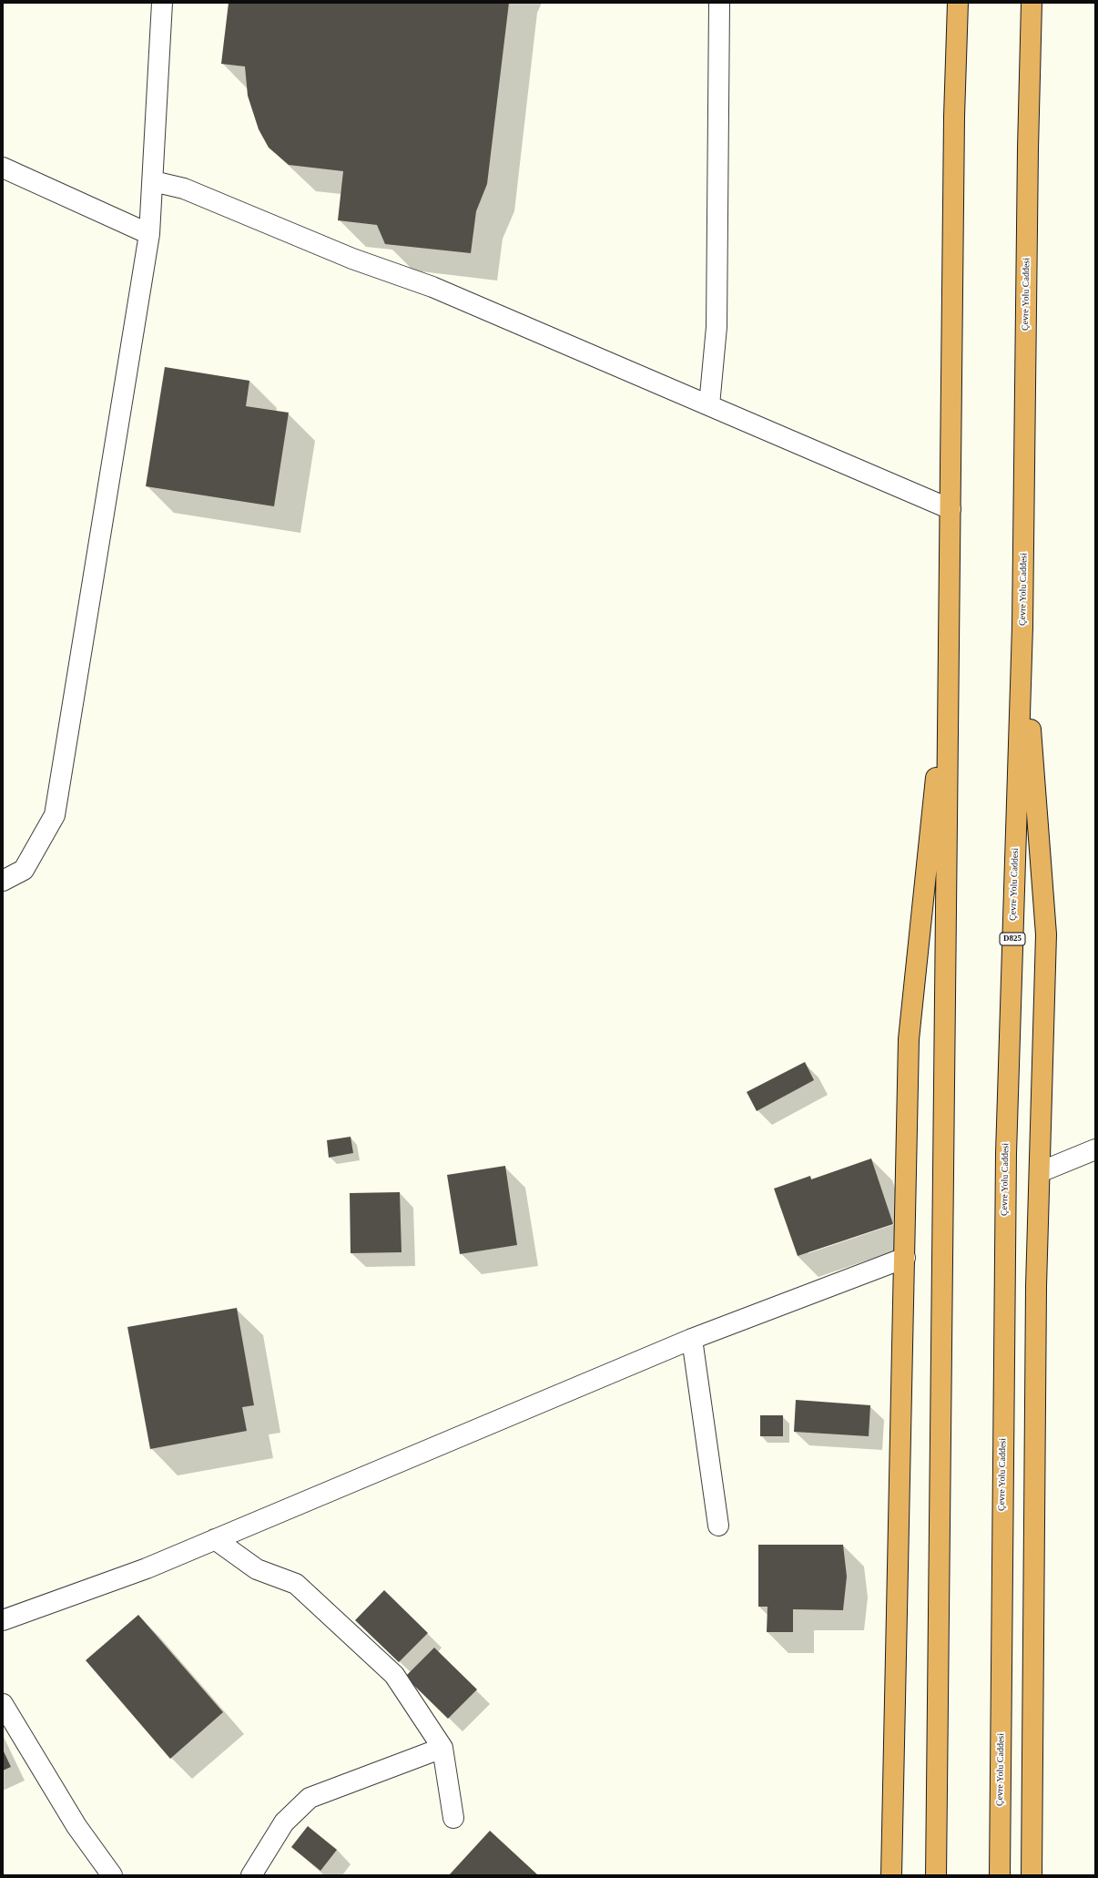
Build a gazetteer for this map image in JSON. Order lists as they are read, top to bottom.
{
  "streets": {
    "highway": ["Çevre Yolu Caddesi", "D825"]
  }
}
